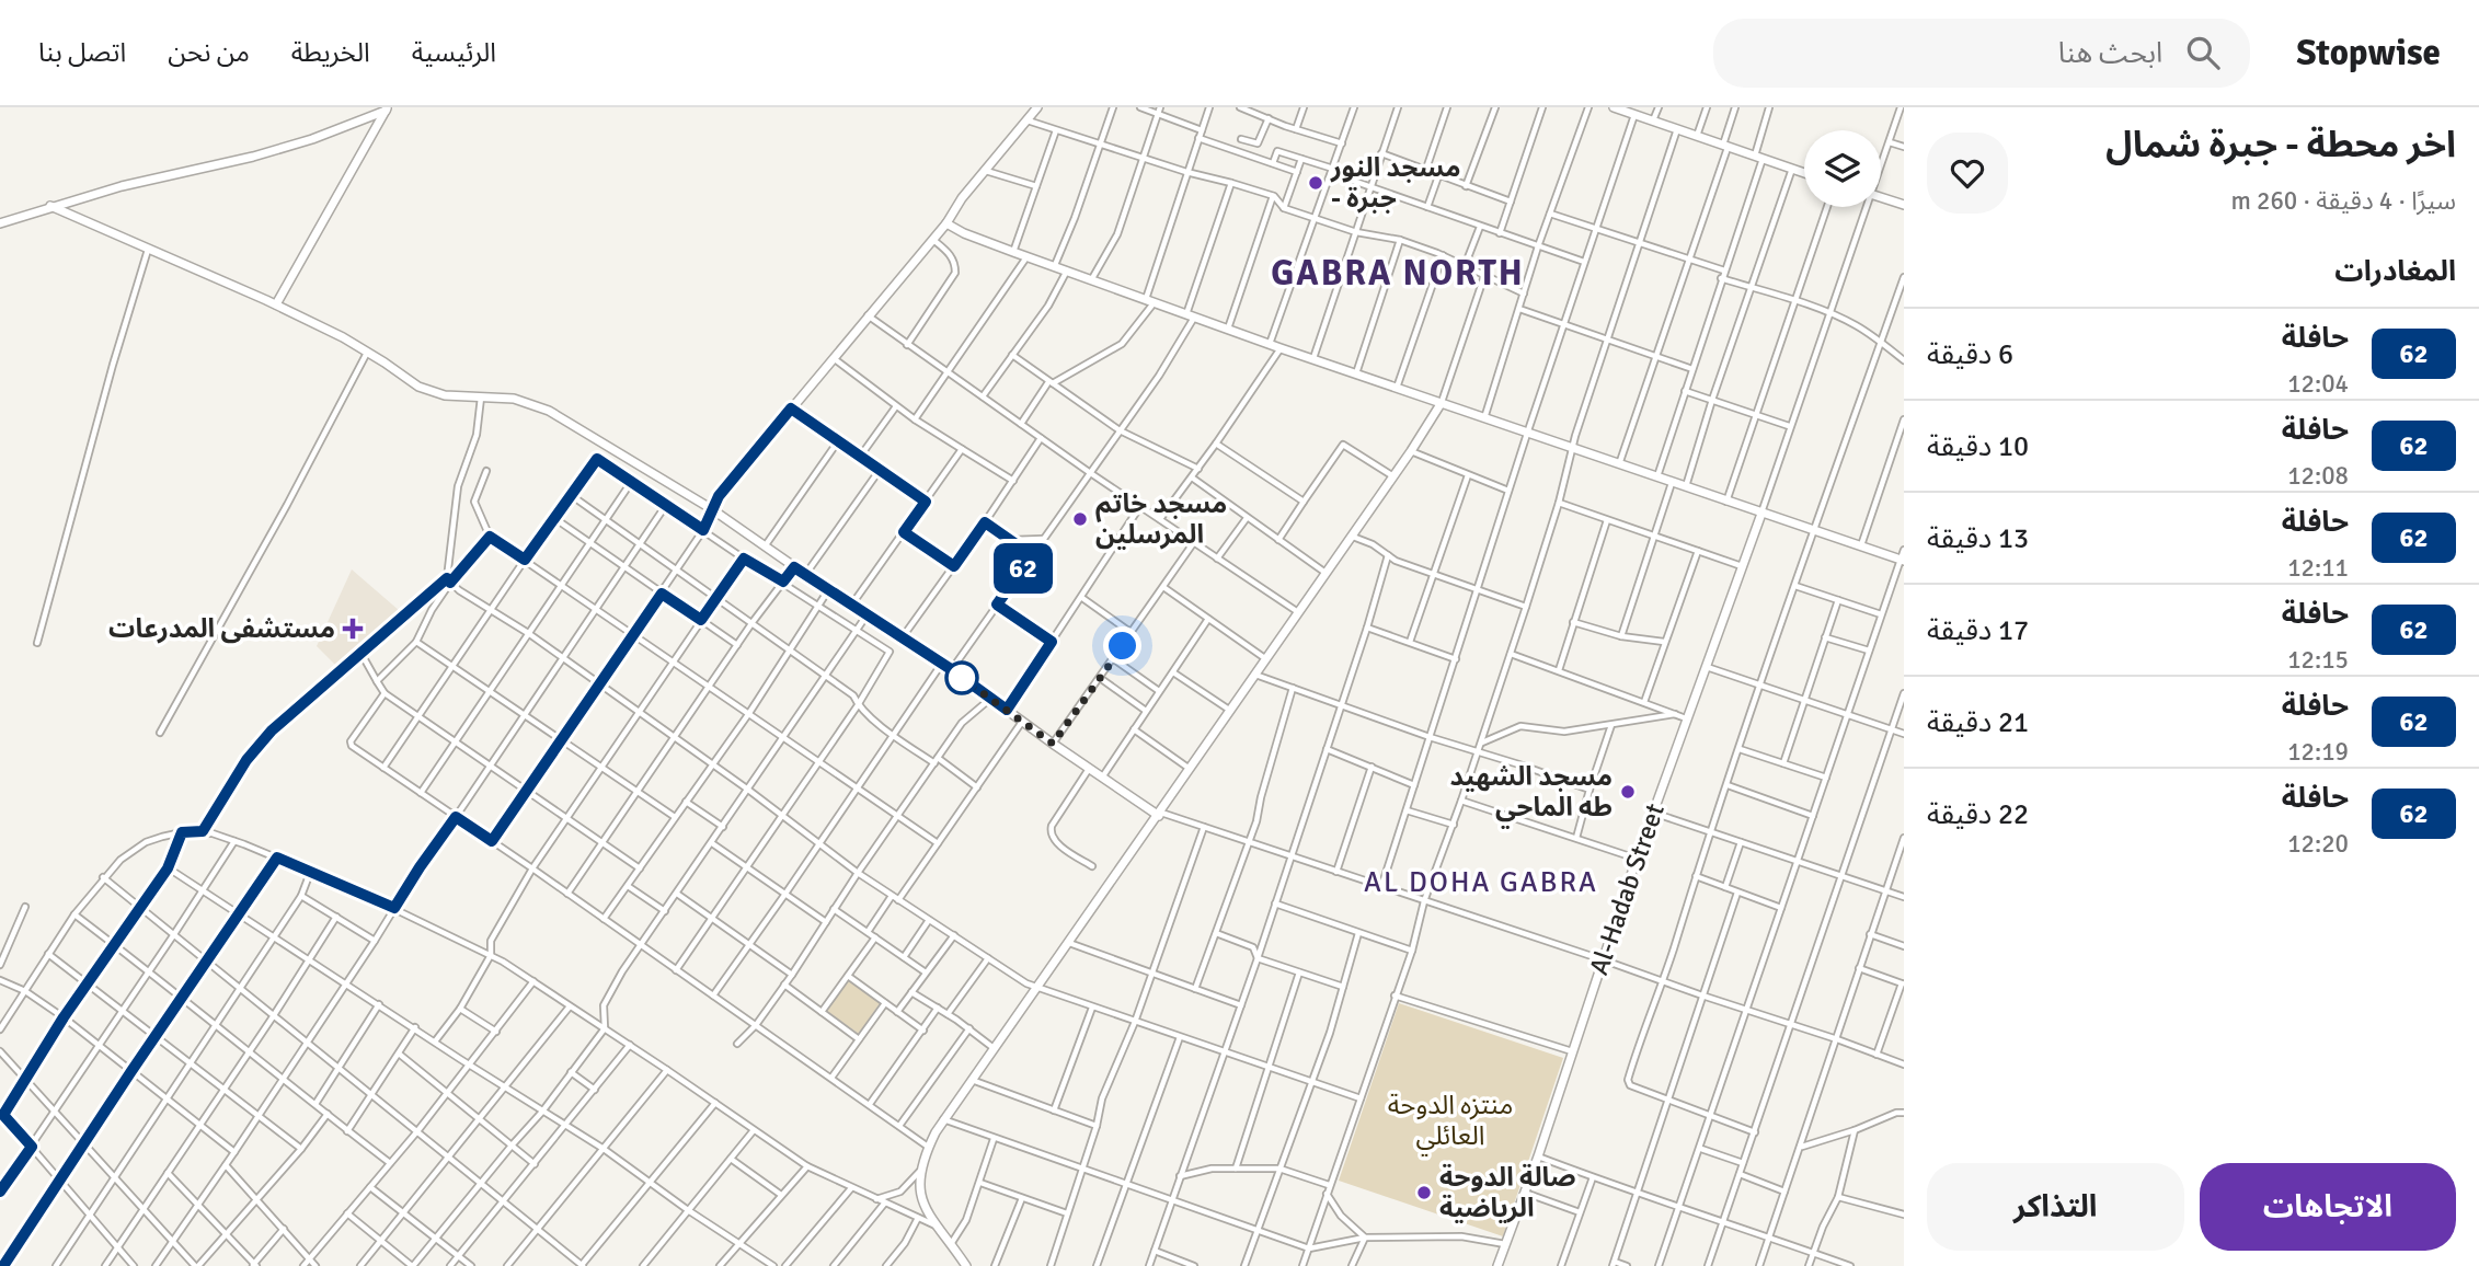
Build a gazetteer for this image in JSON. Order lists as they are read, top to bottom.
{
  "streets": {
    "street": ["Al-Hadab Street"]
  },
  "districts": ["GABRA NORTH", "AL DOHA GABRA"],
  "parks": ["منتزه الدوحة العائلي"],
  "places": {
    "other": [
      "مسجد النور - جبرة",
      "مسجد خاتم المرسلين",
      "مسجد الشهيد طه الماحي",
      "صالة الدوحة الرياضية"
    ],
    "health": ["مستشفى المدرعات"]
  },
  "lines": ["bus line 62"],
  "page": {
    "header": "Stopwise",
    "search": "ابحث هنا",
    "nav": [
      "الرئيسية",
      "الخريطة",
      "من نحن",
      "اتصل بنا"
    ],
    "heading": [
      ["اخر محطة - جبرة شمال", "سيرًا · 4 دقيقة · 260 m"],
      "المغادرات"
    ],
    "on_map": "62",
    "list": [
      {
        "mark": "62",
        "name": "حافلة",
        "note": "12:04",
        "value": "6 دقيقة"
      },
      {
        "mark": "62",
        "name": "حافلة",
        "note": "12:08",
        "value": "10 دقيقة"
      },
      {
        "mark": "62",
        "name": "حافلة",
        "note": "12:11",
        "value": "13 دقيقة"
      },
      {
        "mark": "62",
        "name": "حافلة",
        "note": "12:15",
        "value": "17 دقيقة"
      },
      {
        "mark": "62",
        "name": "حافلة",
        "note": "12:19",
        "value": "21 دقيقة"
      },
      {
        "mark": "62",
        "name": "حافلة",
        "note": "12:20",
        "value": "22 دقيقة"
      }
    ],
    "buttons": ["الاتجاهات", "التذاكر"]
  }
}
